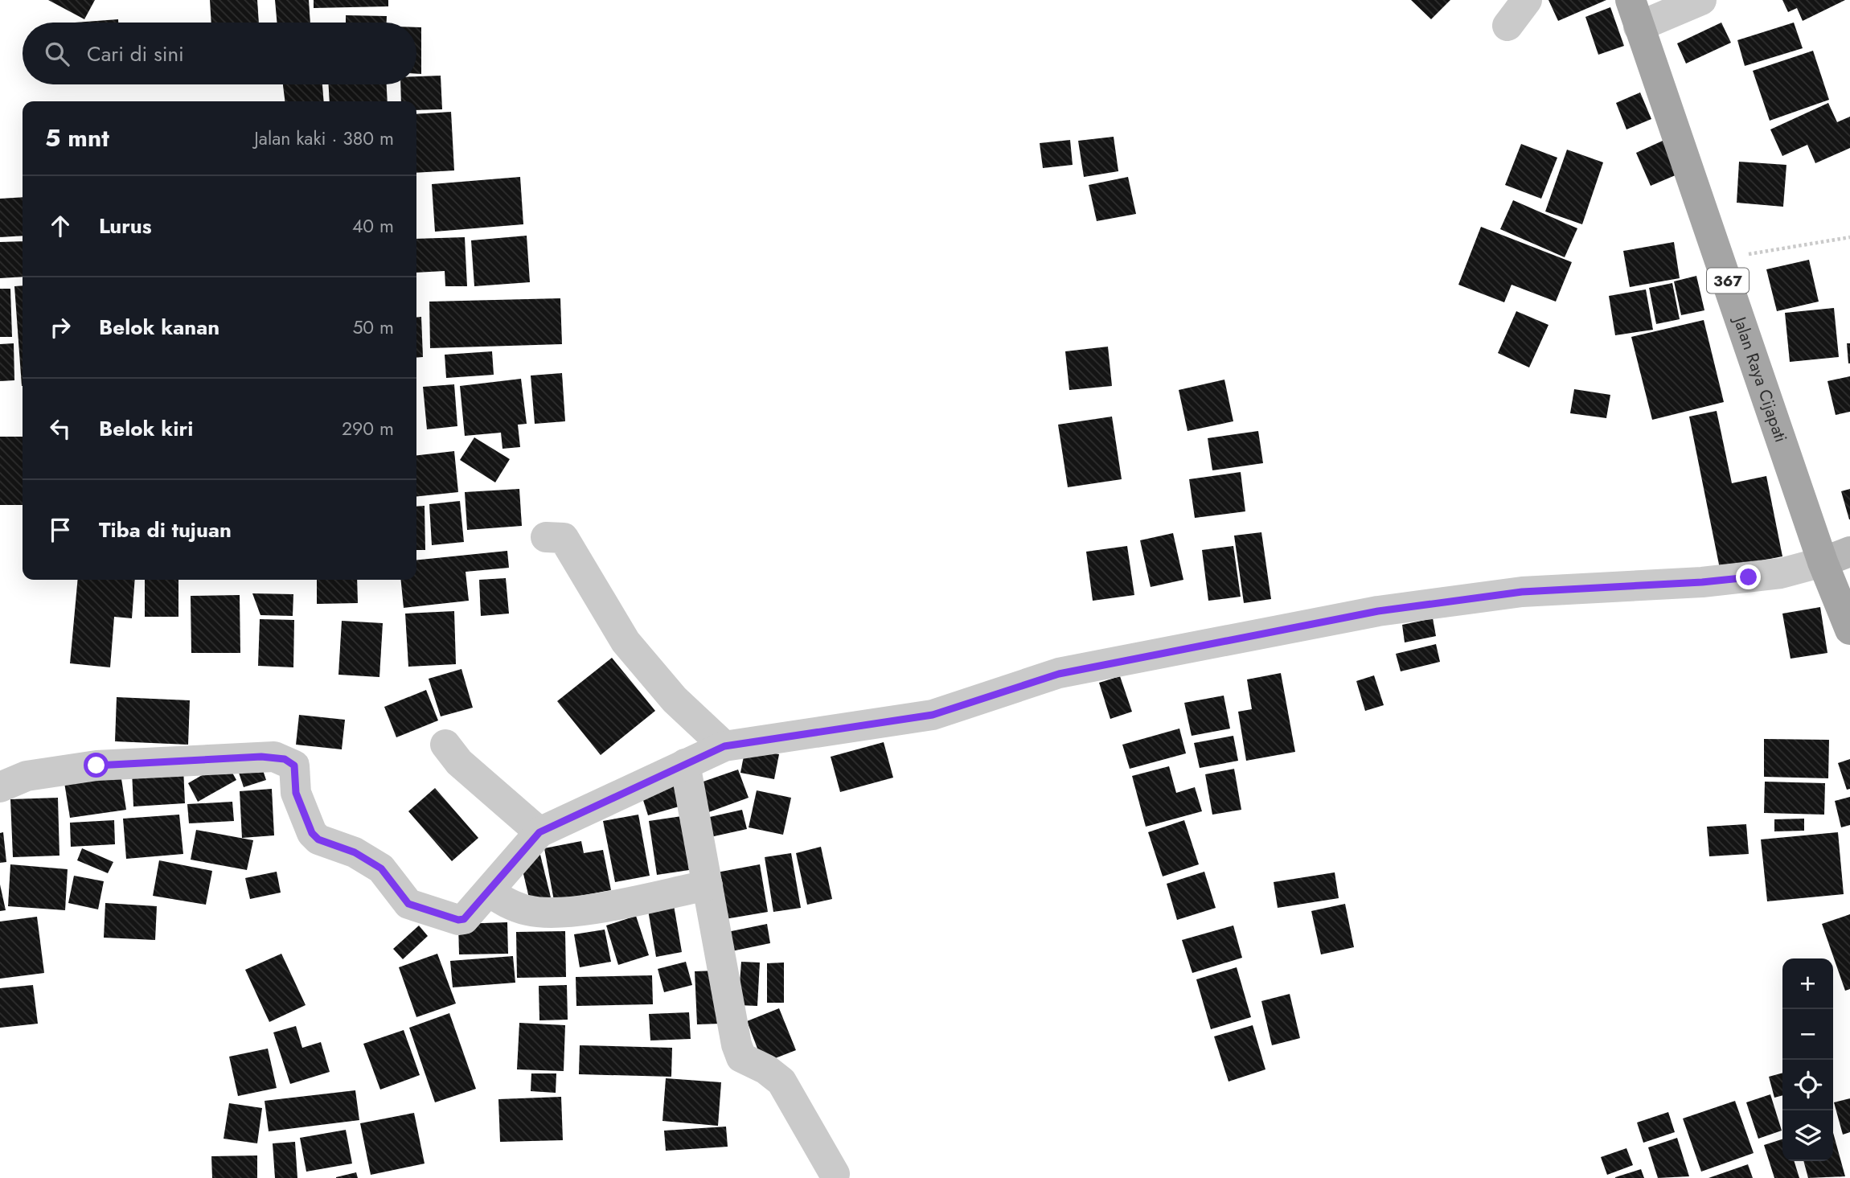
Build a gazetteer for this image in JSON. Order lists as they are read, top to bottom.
{
  "streets": {
    "main road": ["367", "Jalan Raya Cijapati"]
  },
  "page": {
    "search": "Cari di sini",
    "heading": ["5 mnt", "Jalan kaki · 380 m"],
    "list": [
      ["Lurus", "40 m"],
      ["Belok kanan", "50 m"],
      ["Belok kiri", "290 m"],
      "Tiba di tujuan"
    ],
    "map_buttons": ["+", "−"]
  }
}
